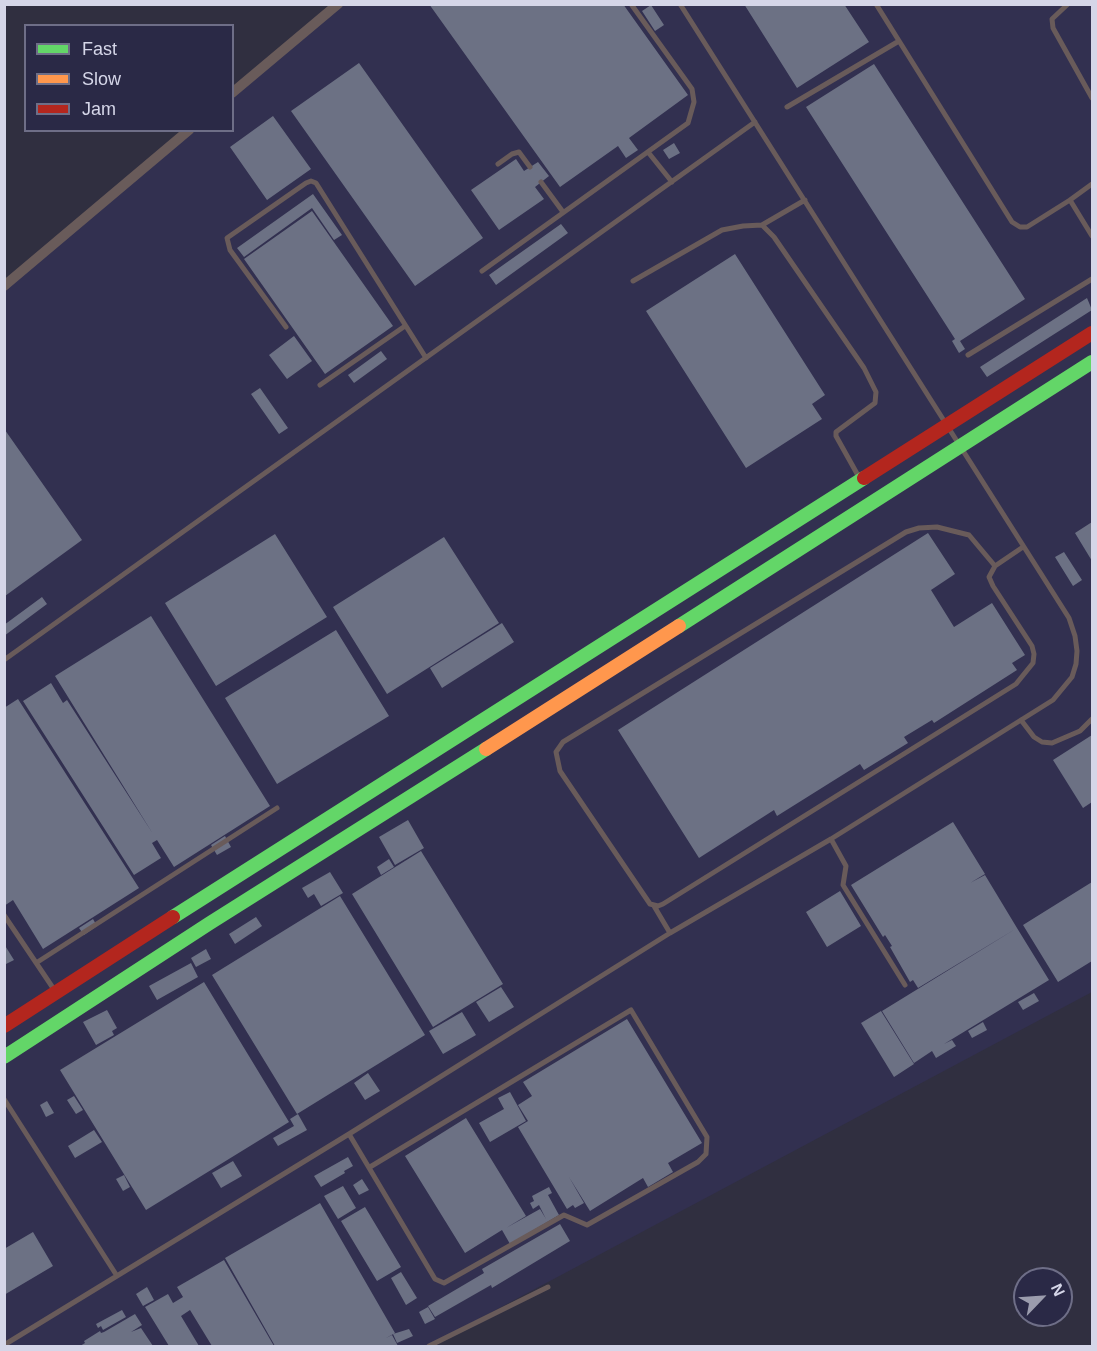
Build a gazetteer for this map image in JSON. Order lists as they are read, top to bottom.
{
  "legend": ["Fast", "Slow", "Jam"],
  "north": "top right"
}
